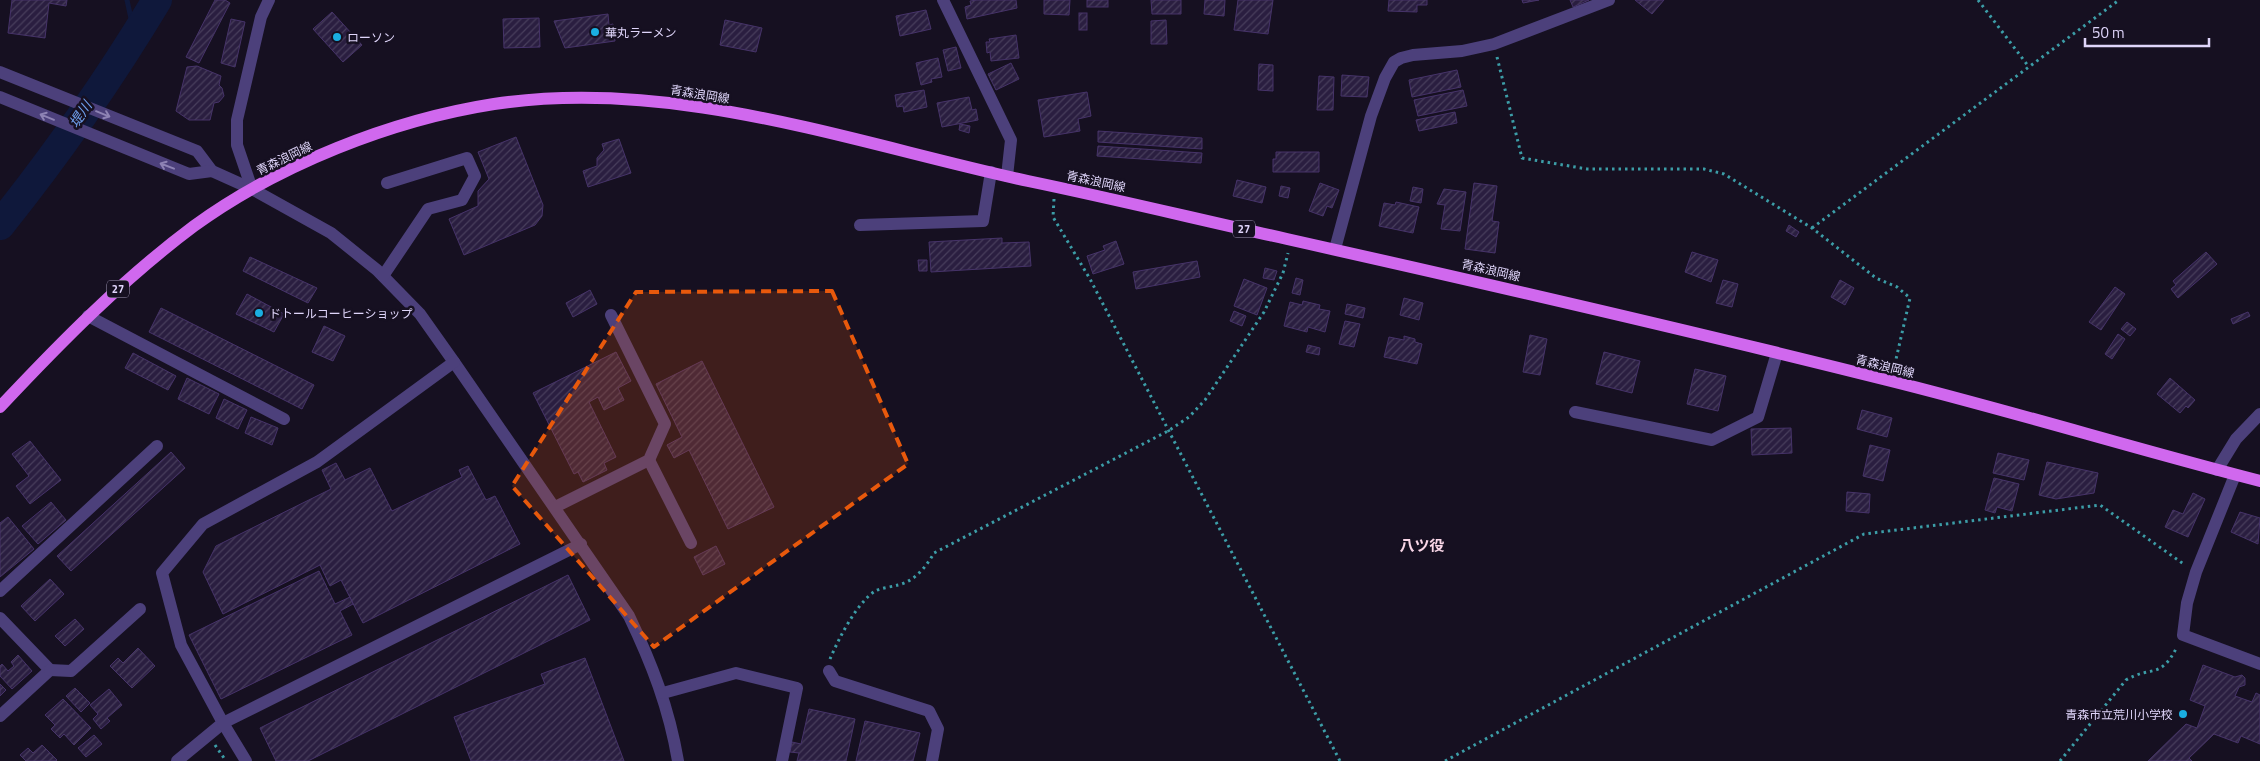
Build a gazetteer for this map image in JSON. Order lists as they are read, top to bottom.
{
  "streets": {
    "main road": ["青森浪岡線", "27"]
  },
  "districts": ["八ツ役"],
  "water": ["堤川"],
  "places": [
    "華丸ラーメン",
    "ローソン",
    "ドトールコーヒーショップ",
    "青森市立荒川小学校"
  ],
  "scale_bar": "50 m"
}
